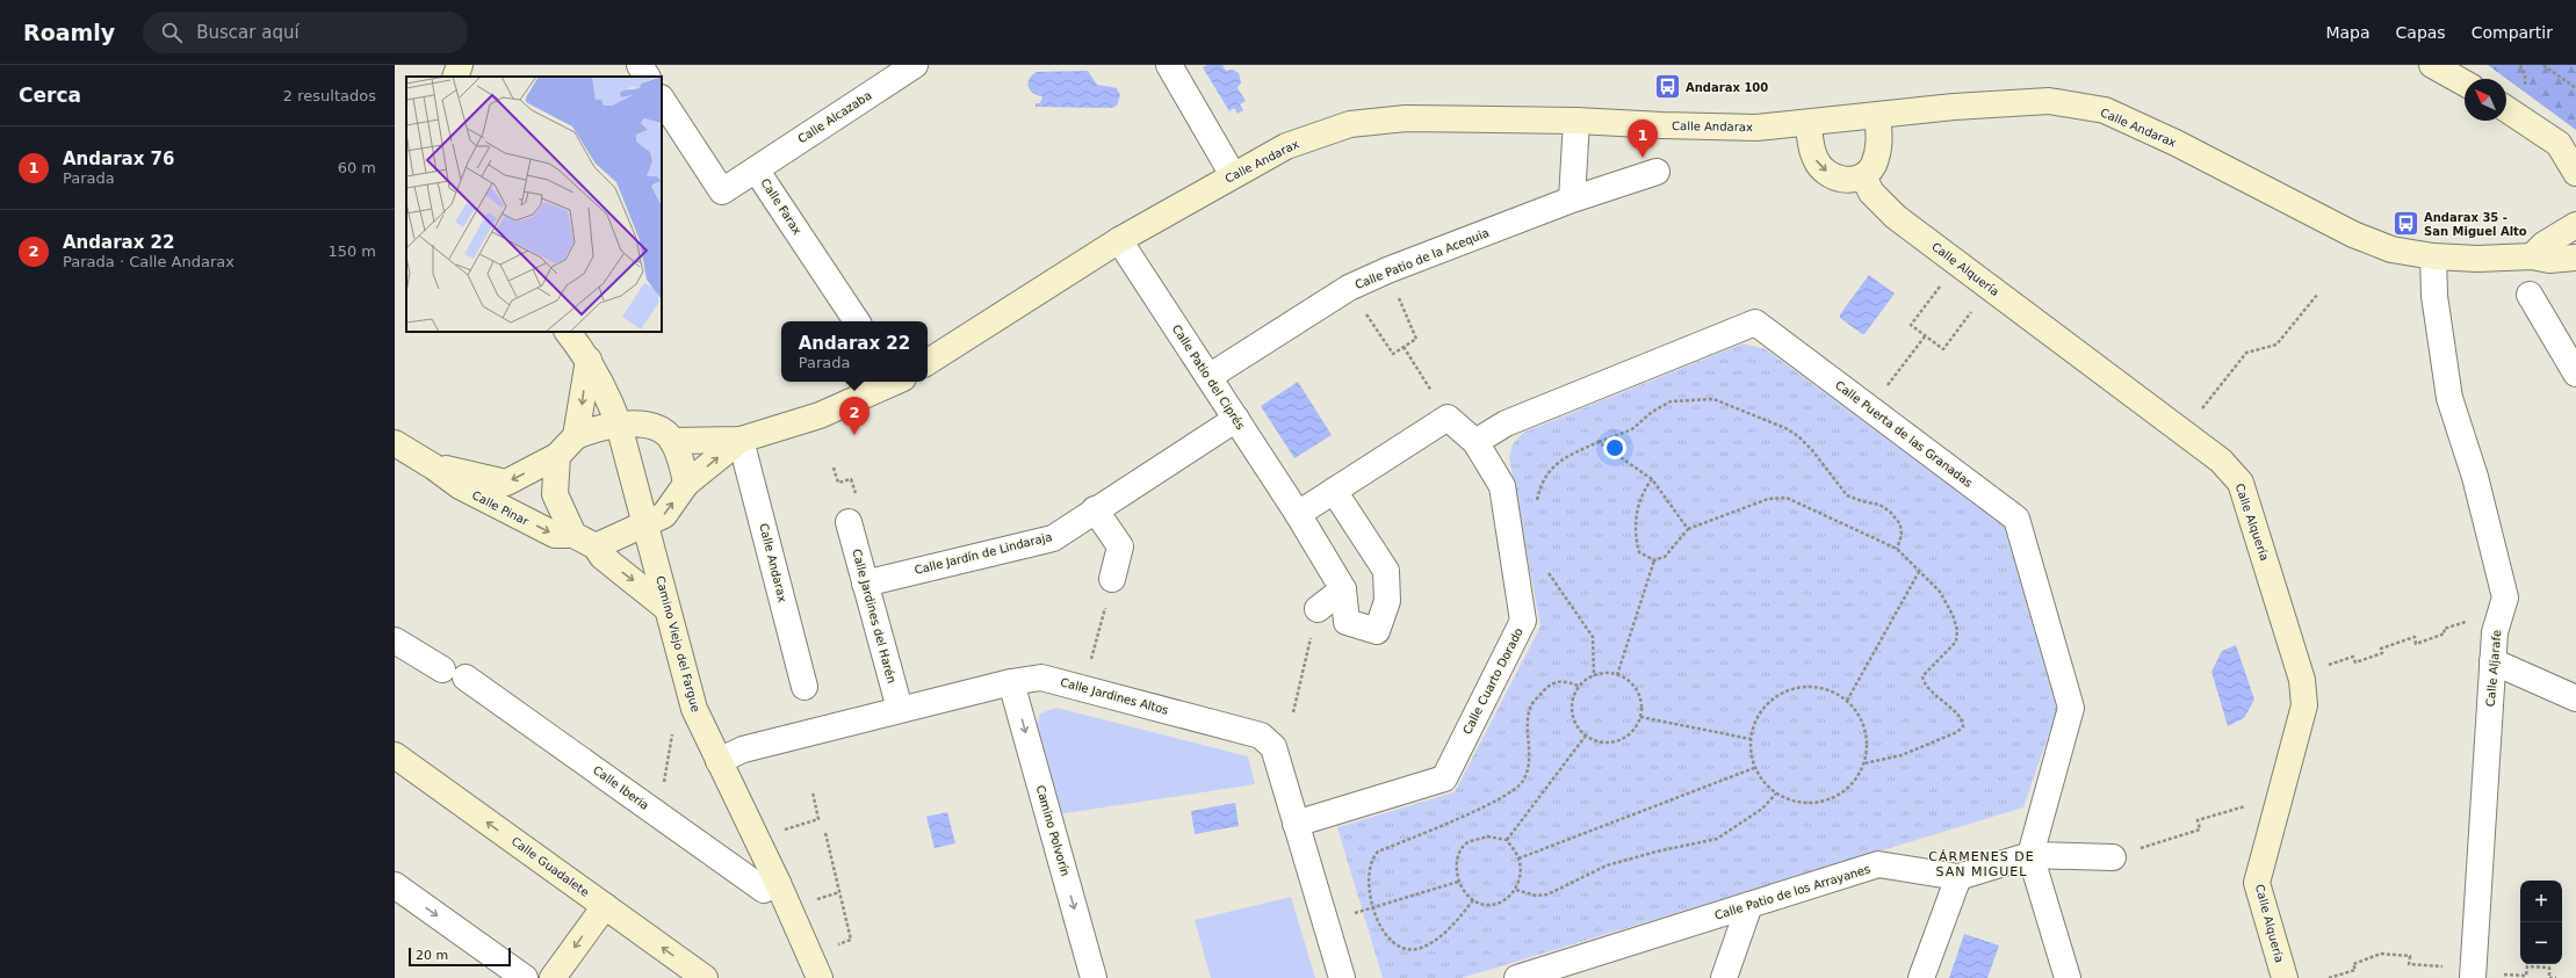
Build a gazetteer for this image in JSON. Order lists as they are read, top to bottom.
{
  "streets": {
    "street": [
      "Calle Alcazaba",
      "Calle Andarax",
      "Calle Farax",
      "Calle Patio de la Acequia",
      "Calle Alquería",
      "Calle Patio del Ciprés",
      "Calle Puerta de las Granadas",
      "Calle Pinar",
      "Calle Jardín de Lindaraja",
      "Calle Jardines del Harén",
      "Camino Viejo del Fargue",
      "Calle Aljarafe",
      "Calle Cuarto Dorado",
      "Calle Jardines Altos",
      "Calle Iberia",
      "Camino Polvorín",
      "Calle Guadalete",
      "Calle Patio de los Arrayanes"
    ]
  },
  "crossings": [
    ["Calle Alcazaba", "Calle Farax"],
    ["Calle Andarax", "Calle Patio del Ciprés"],
    ["Calle Andarax", "Calle Aljarafe"],
    ["Calle Patio de la Acequia", "Calle Patio del Ciprés"],
    ["Calle Patio del Ciprés", "Calle Jardín de Lindaraja"],
    ["Calle Puerta de las Granadas", "Calle Cuarto Dorado"],
    ["Calle Puerta de las Granadas", "Calle Patio de los Arrayanes"],
    ["Calle Jardín de Lindaraja", "Calle Jardines del Harén"],
    ["Calle Jardines del Harén", "Calle Jardines Altos"],
    ["Camino Viejo del Fargue", "Calle Jardines Altos"],
    ["Camino Viejo del Fargue", "Calle Iberia"],
    ["Calle Cuarto Dorado", "Calle Jardines Altos"],
    ["Calle Jardines Altos", "Camino Polvorín"]
  ],
  "one_way": ["Camino Polvorín"],
  "districts": ["CÁRMENES DE SAN MIGUEL"],
  "places": {
    "bus stop": ["Andarax 100", "Andarax 35 - San Miguel Alto"]
  },
  "scale_bar": "20 m",
  "north": "top left",
  "page": {
    "header": "Roamly",
    "search": "Buscar aquí",
    "nav": ["Mapa", "Capas", "Compartir"],
    "heading": ["Cerca", "2 resultados"],
    "pins": ["1", "2"],
    "list": [
      {
        "mark": "1",
        "name": "Andarax 76",
        "note": "Parada",
        "value": "60 m"
      },
      {
        "mark": "2",
        "name": "Andarax 22",
        "note": "Parada · Calle Andarax",
        "value": "150 m"
      }
    ],
    "popup": ["Andarax 22", "Parada"],
    "map_buttons": ["+", "−"],
    "scale": "20 m"
  }
}
